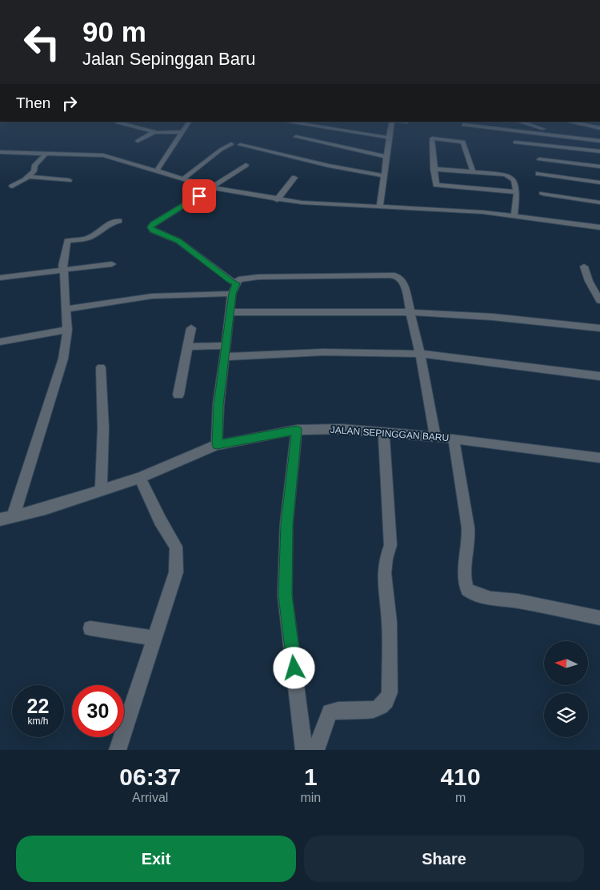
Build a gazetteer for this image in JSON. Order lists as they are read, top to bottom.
{
  "streets": {
    "street": ["JALAN SEPINGGAN BARU"]
  },
  "north": "left",
  "page": {
    "turn": ["90 m", "Jalan Sepinggan Baru"],
    "then": "Then",
    "speed": "22 km/h",
    "limit": "30",
    "eta": [
      "06:37",
      "Arrival",
      "1",
      "min",
      "410",
      "m"
    ],
    "buttons": ["Exit", "Share"]
  }
}
